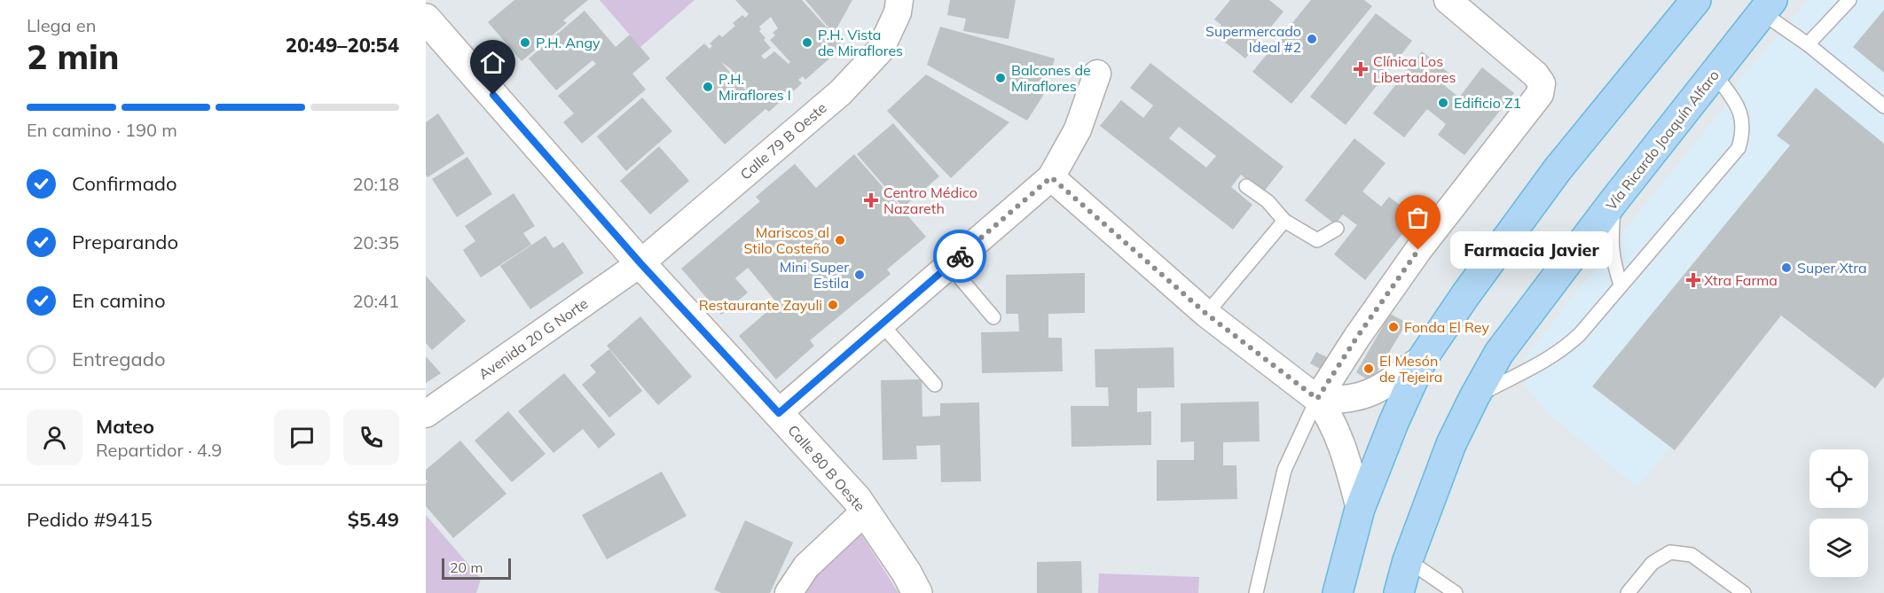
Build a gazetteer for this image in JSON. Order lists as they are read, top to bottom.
{
  "streets": {
    "main road": ["Vía Ricardo Joaquín Alfaro"],
    "street": ["Calle 79 B Oeste", "Avenida 20 G Norte", "Calle 80 B Oeste"]
  },
  "crossings": [
    ["Calle 79 B Oeste", "Avenida 20 G Norte"],
    ["Calle 79 B Oeste", "Calle 80 B Oeste"],
    ["Avenida 20 G Norte", "Calle 80 B Oeste"]
  ],
  "places": {
    "other": [
      "Supermercado Ideal #2",
      "P.H. Angy",
      "P.H. Vista de Miraflores",
      "Balcones de Miraflores",
      "P.H. Miraflores I",
      "Edificio Z1",
      "Mariscos al Stilo Costeño",
      "Farmacia Javier",
      "Super Xtra",
      "Mini Super Estila",
      "Restaurante Zayuli",
      "Fonda El Rey",
      "El Mesón de Tejeira"
    ],
    "health": ["Clínica Los Libertadores", "Centro Médico Nazareth", "Xtra Farma"]
  },
  "scale_bar": "20 m",
  "page": {
    "heading": ["2 min", "Llega en", "20:49–20:54"],
    "panel": [
      "Mateo",
      "Repartidor · 4.9",
      "Pedido #9415",
      "$5.49"
    ],
    "bar": "En camino · 190 m",
    "list": [
      ["Confirmado", "20:18"],
      ["Preparando", "20:35"],
      ["En camino", "20:41"],
      "Entregado"
    ],
    "bubble": "Farmacia Javier",
    "scale": "20 m"
  }
}
